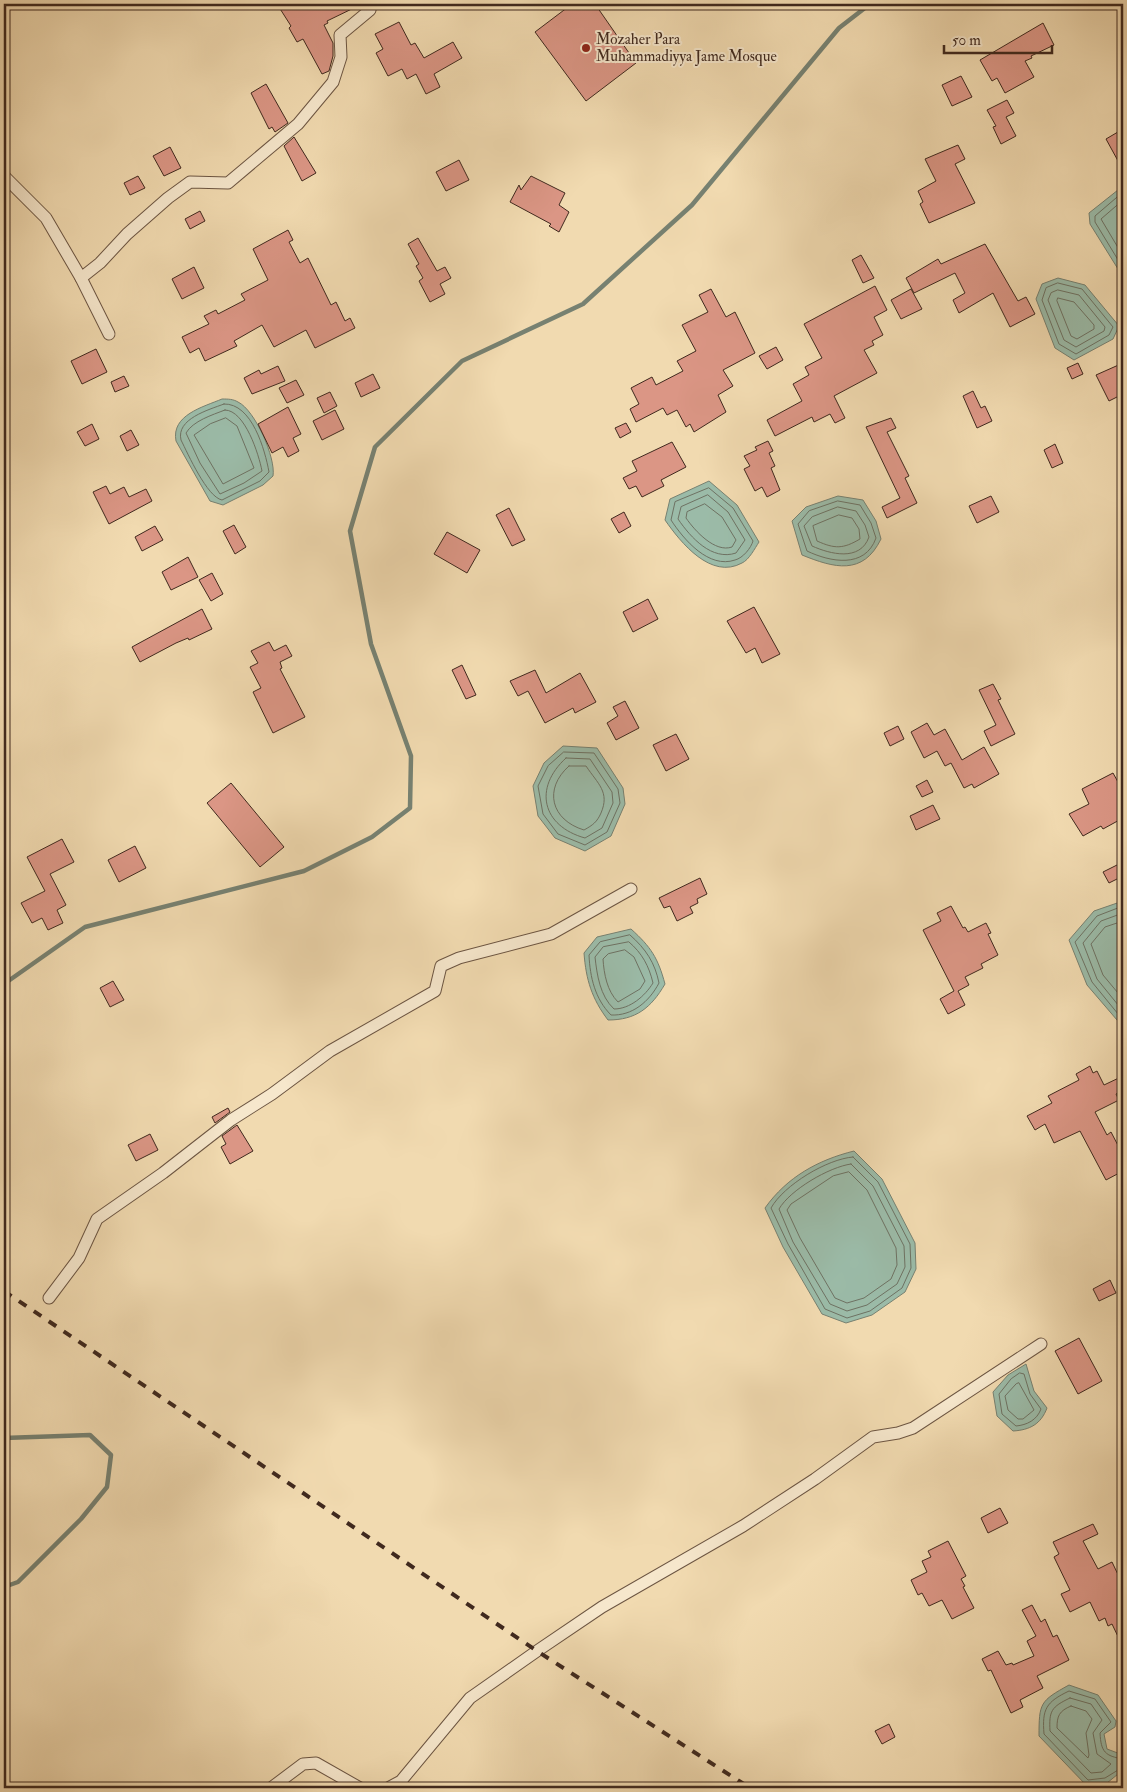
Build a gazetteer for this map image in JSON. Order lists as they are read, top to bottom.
{
  "places": ["Mozaher Para Muhammadiyya Jame Mosque"],
  "scale_bar": "50 m"
}
